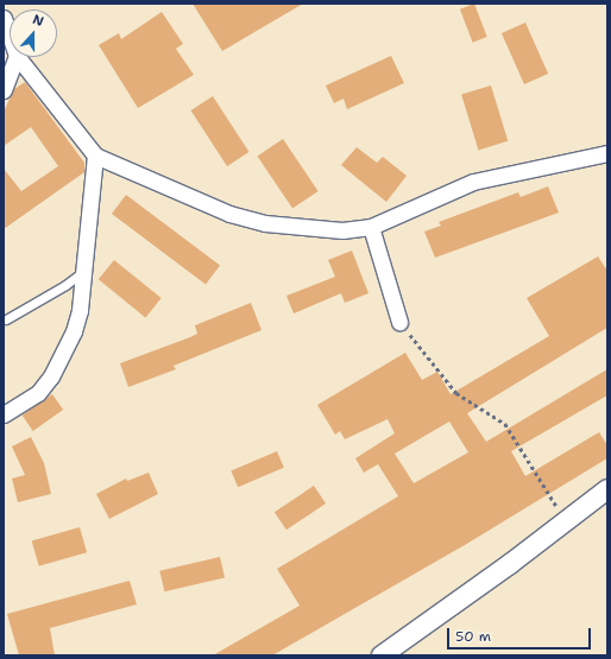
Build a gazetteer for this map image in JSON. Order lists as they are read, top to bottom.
{
  "scale_bar": "50 m",
  "north": "top"
}
